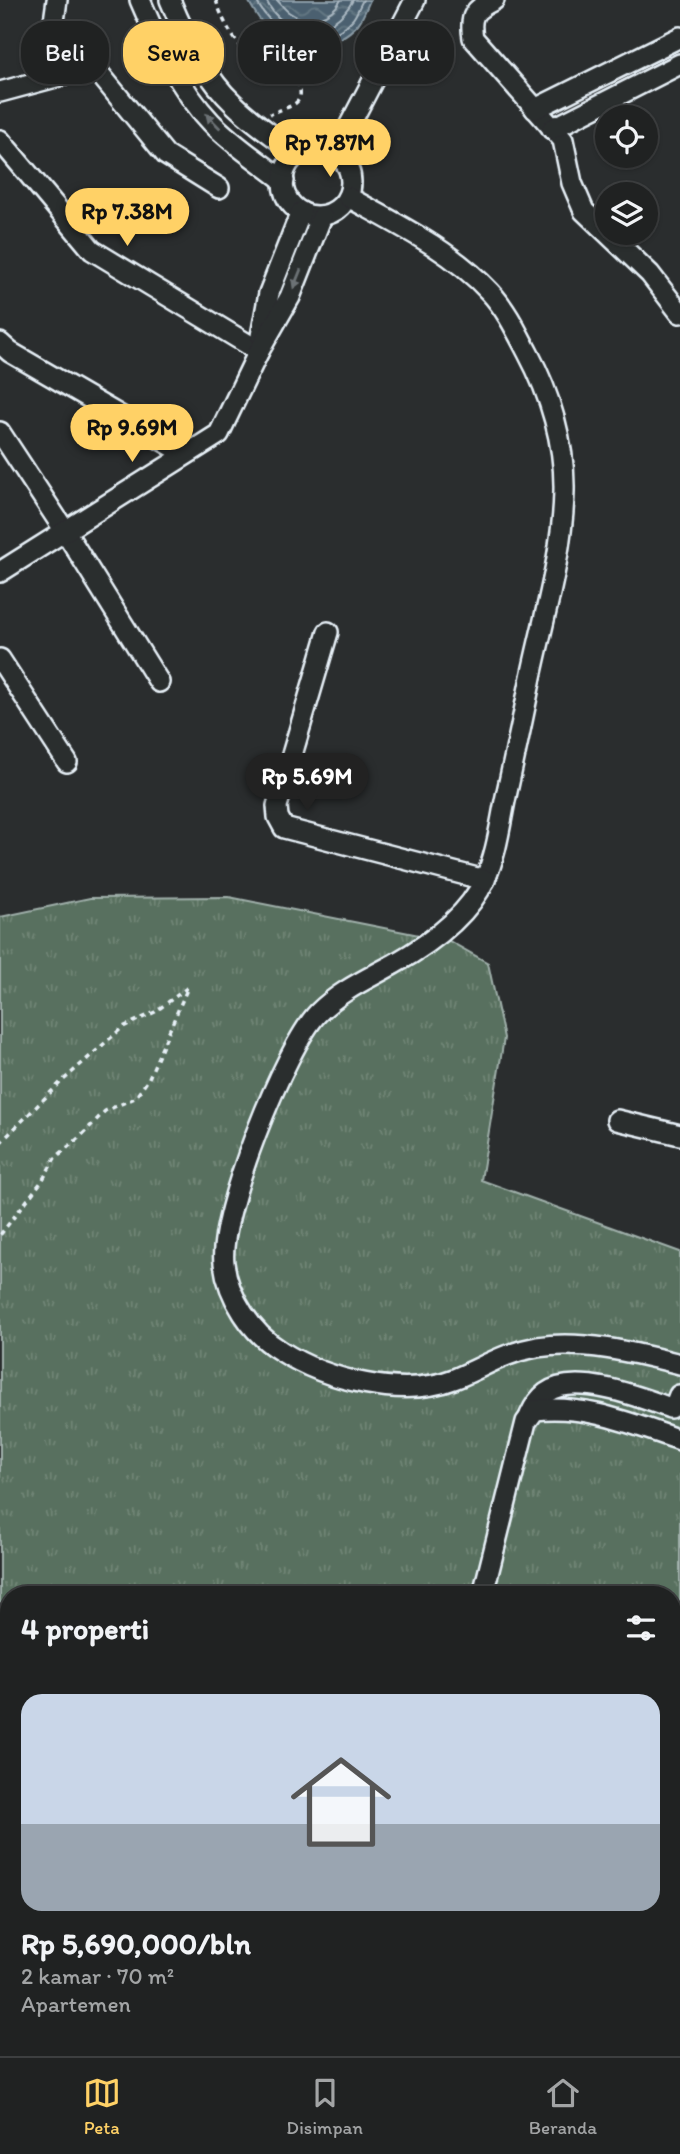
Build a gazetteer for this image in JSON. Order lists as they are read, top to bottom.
{
  "page": {
    "chip": [
      "Beli",
      "Sewa",
      "Filter",
      "Baru"
    ],
    "price": [
      "Rp 7.87M",
      "Rp 7.38M",
      "Rp 9.69M",
      "Rp 5.69M"
    ],
    "heading": "4 properti",
    "list": [
      {
        "name": "Rp 5,690,000/bln",
        "note": "2 kamar · 70 m² · Apartemen"
      }
    ],
    "tabs": ["Peta", "Disimpan", "Beranda"]
  }
}
